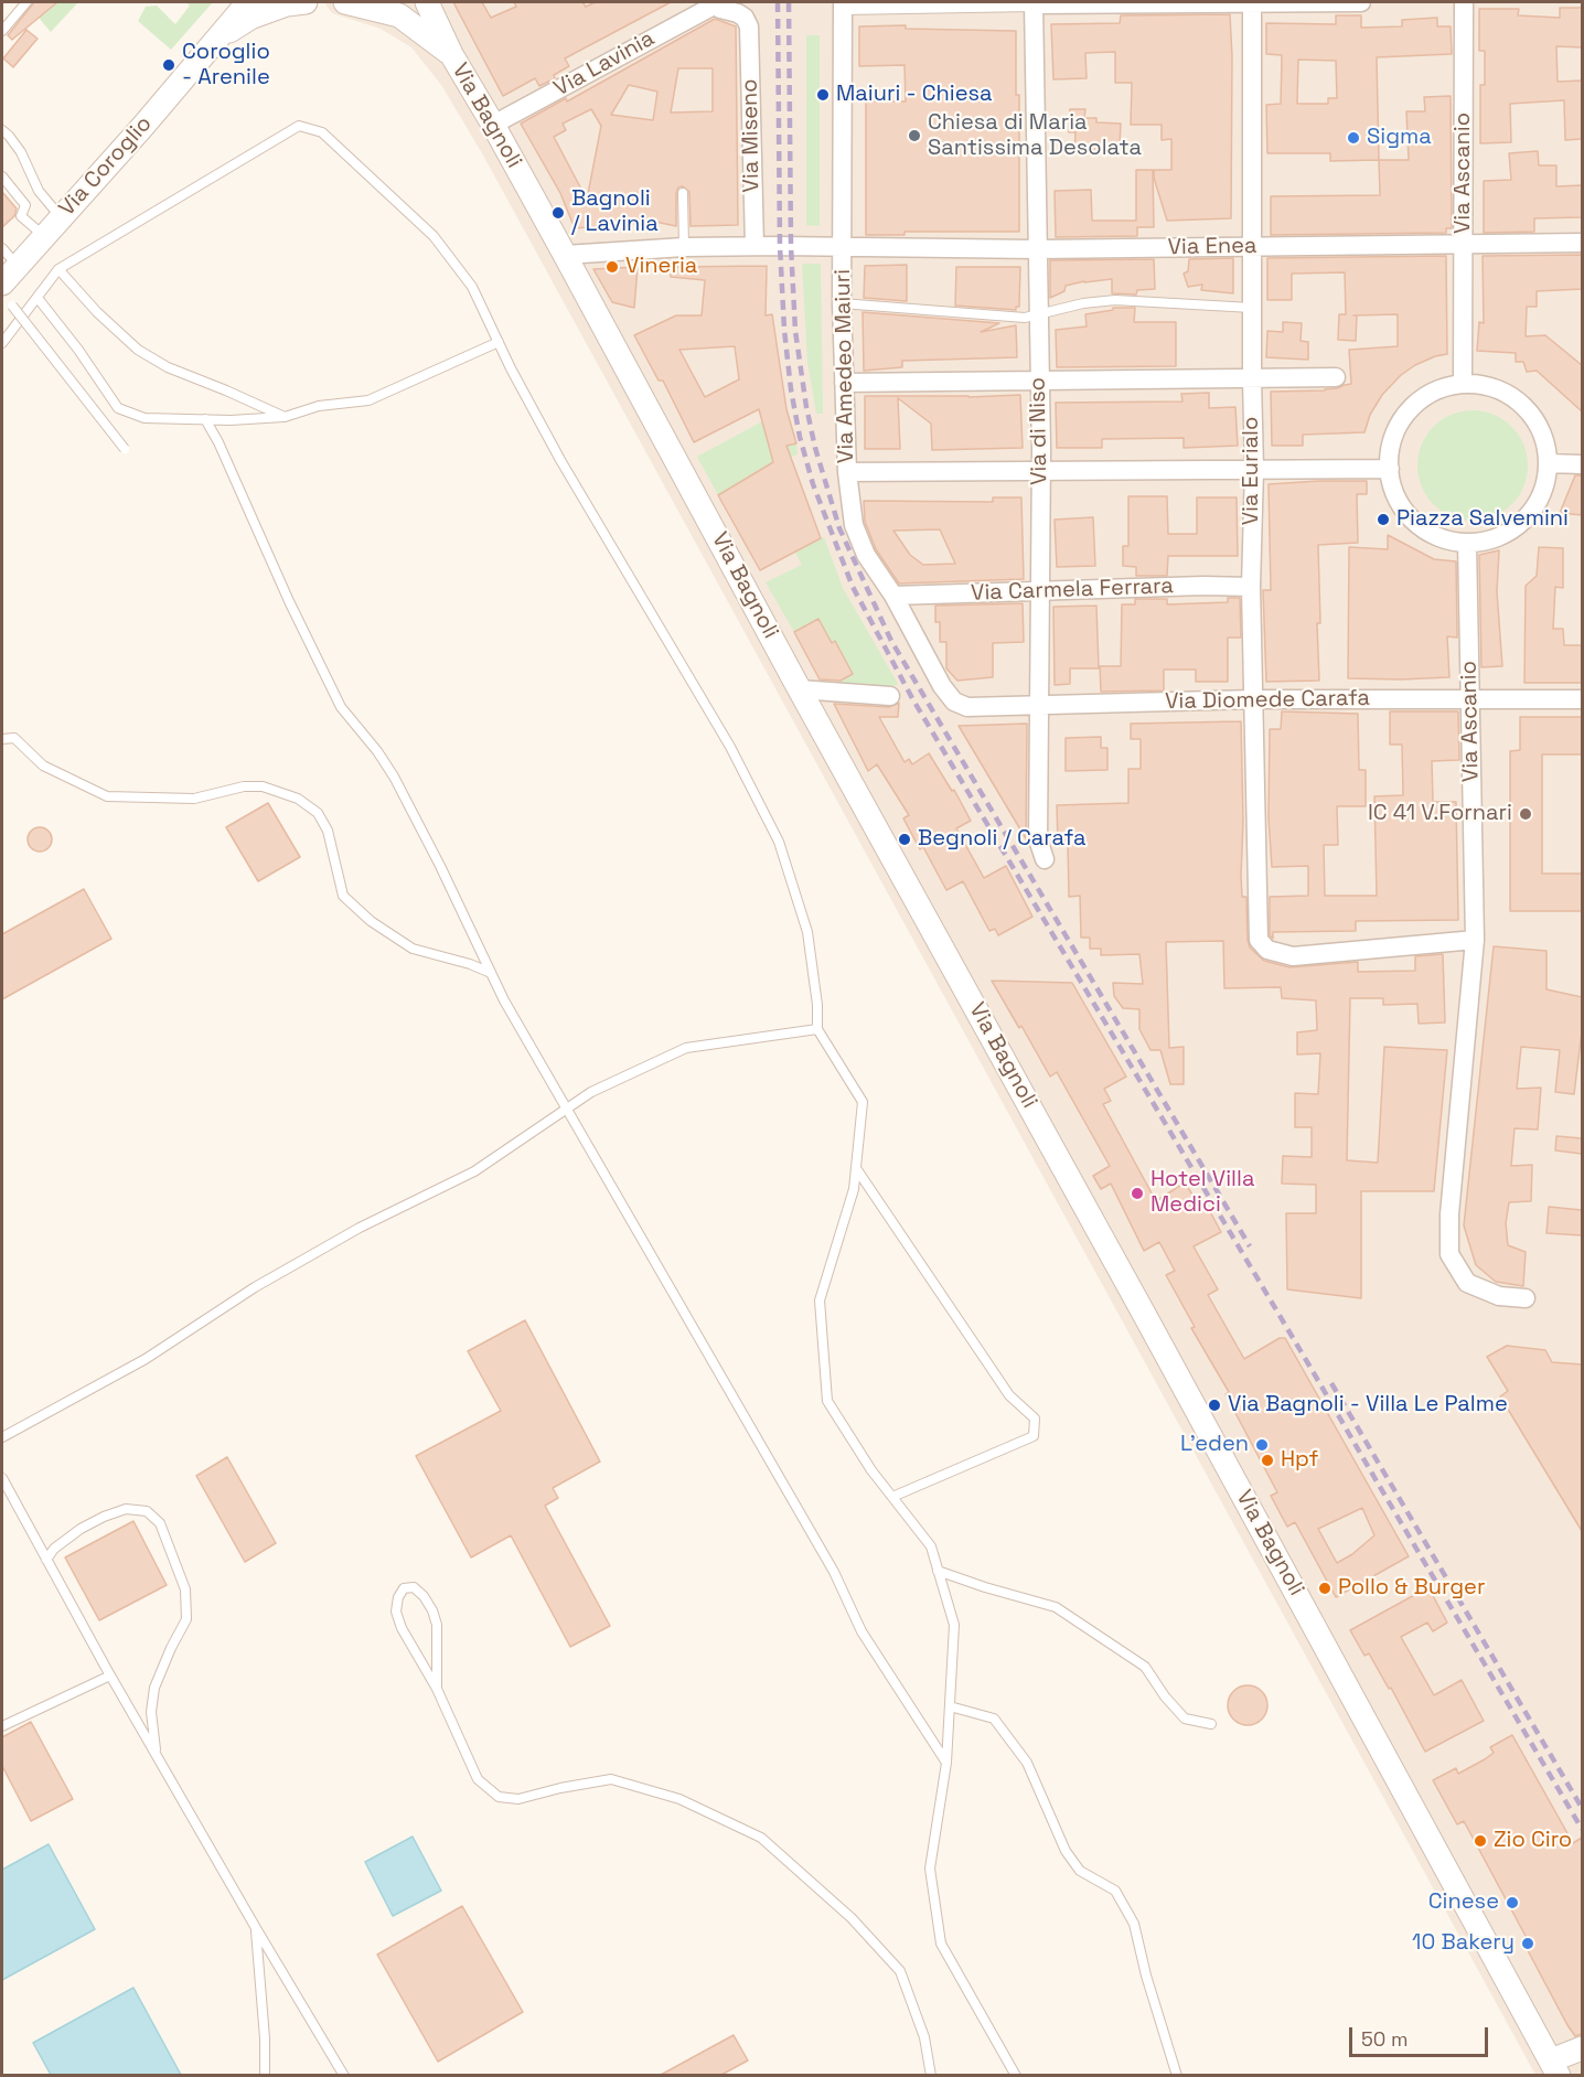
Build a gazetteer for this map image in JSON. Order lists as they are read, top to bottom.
{
  "streets": {
    "street": [
      "Via Lavinia",
      "Via Bagnoli",
      "Via Miseno",
      "Via Coroglio",
      "Via Ascanio",
      "Via Enea",
      "Via Amedeo Maiuri",
      "Via di Niso",
      "Via Eurialo",
      "Via Carmela Ferrara",
      "Via Diomede Carafa"
    ]
  },
  "crossings": [
    ["Via Lavinia", "Via Bagnoli"],
    ["Via Lavinia", "Via Miseno"],
    ["Via Miseno", "Via Enea"],
    ["Via Ascanio", "Via Enea"],
    ["Via Ascanio", "Via Eurialo"],
    ["Via Ascanio", "Via Diomede Carafa"],
    ["Via Enea", "Via Amedeo Maiuri"],
    ["Via Enea", "Via di Niso"],
    ["Via Enea", "Via Eurialo"],
    ["Via Amedeo Maiuri", "Via Carmela Ferrara"],
    ["Via Amedeo Maiuri", "Via Diomede Carafa"],
    ["Via di Niso", "Via Carmela Ferrara"],
    ["Via di Niso", "Via Diomede Carafa"],
    ["Via Eurialo", "Via Carmela Ferrara"],
    ["Via Eurialo", "Via Diomede Carafa"]
  ],
  "places": [
    "Coroglio - Arenile",
    "Maiuri - Chiesa",
    "Chiesa di Maria Santissima Desolata",
    "Sigma",
    "Bagnoli / Lavinia",
    "Vineria",
    "Piazza Salvemini",
    "IC 41 V.Fornari",
    "Begnoli / Carafa",
    "Hotel Villa Medici",
    "Via Bagnoli - Villa Le Palme",
    "L'eden",
    "Hpf",
    "Pollo & Burger",
    "Zio Ciro",
    "Cinese",
    "10 Bakery"
  ],
  "scale_bar": "50 m"
}
